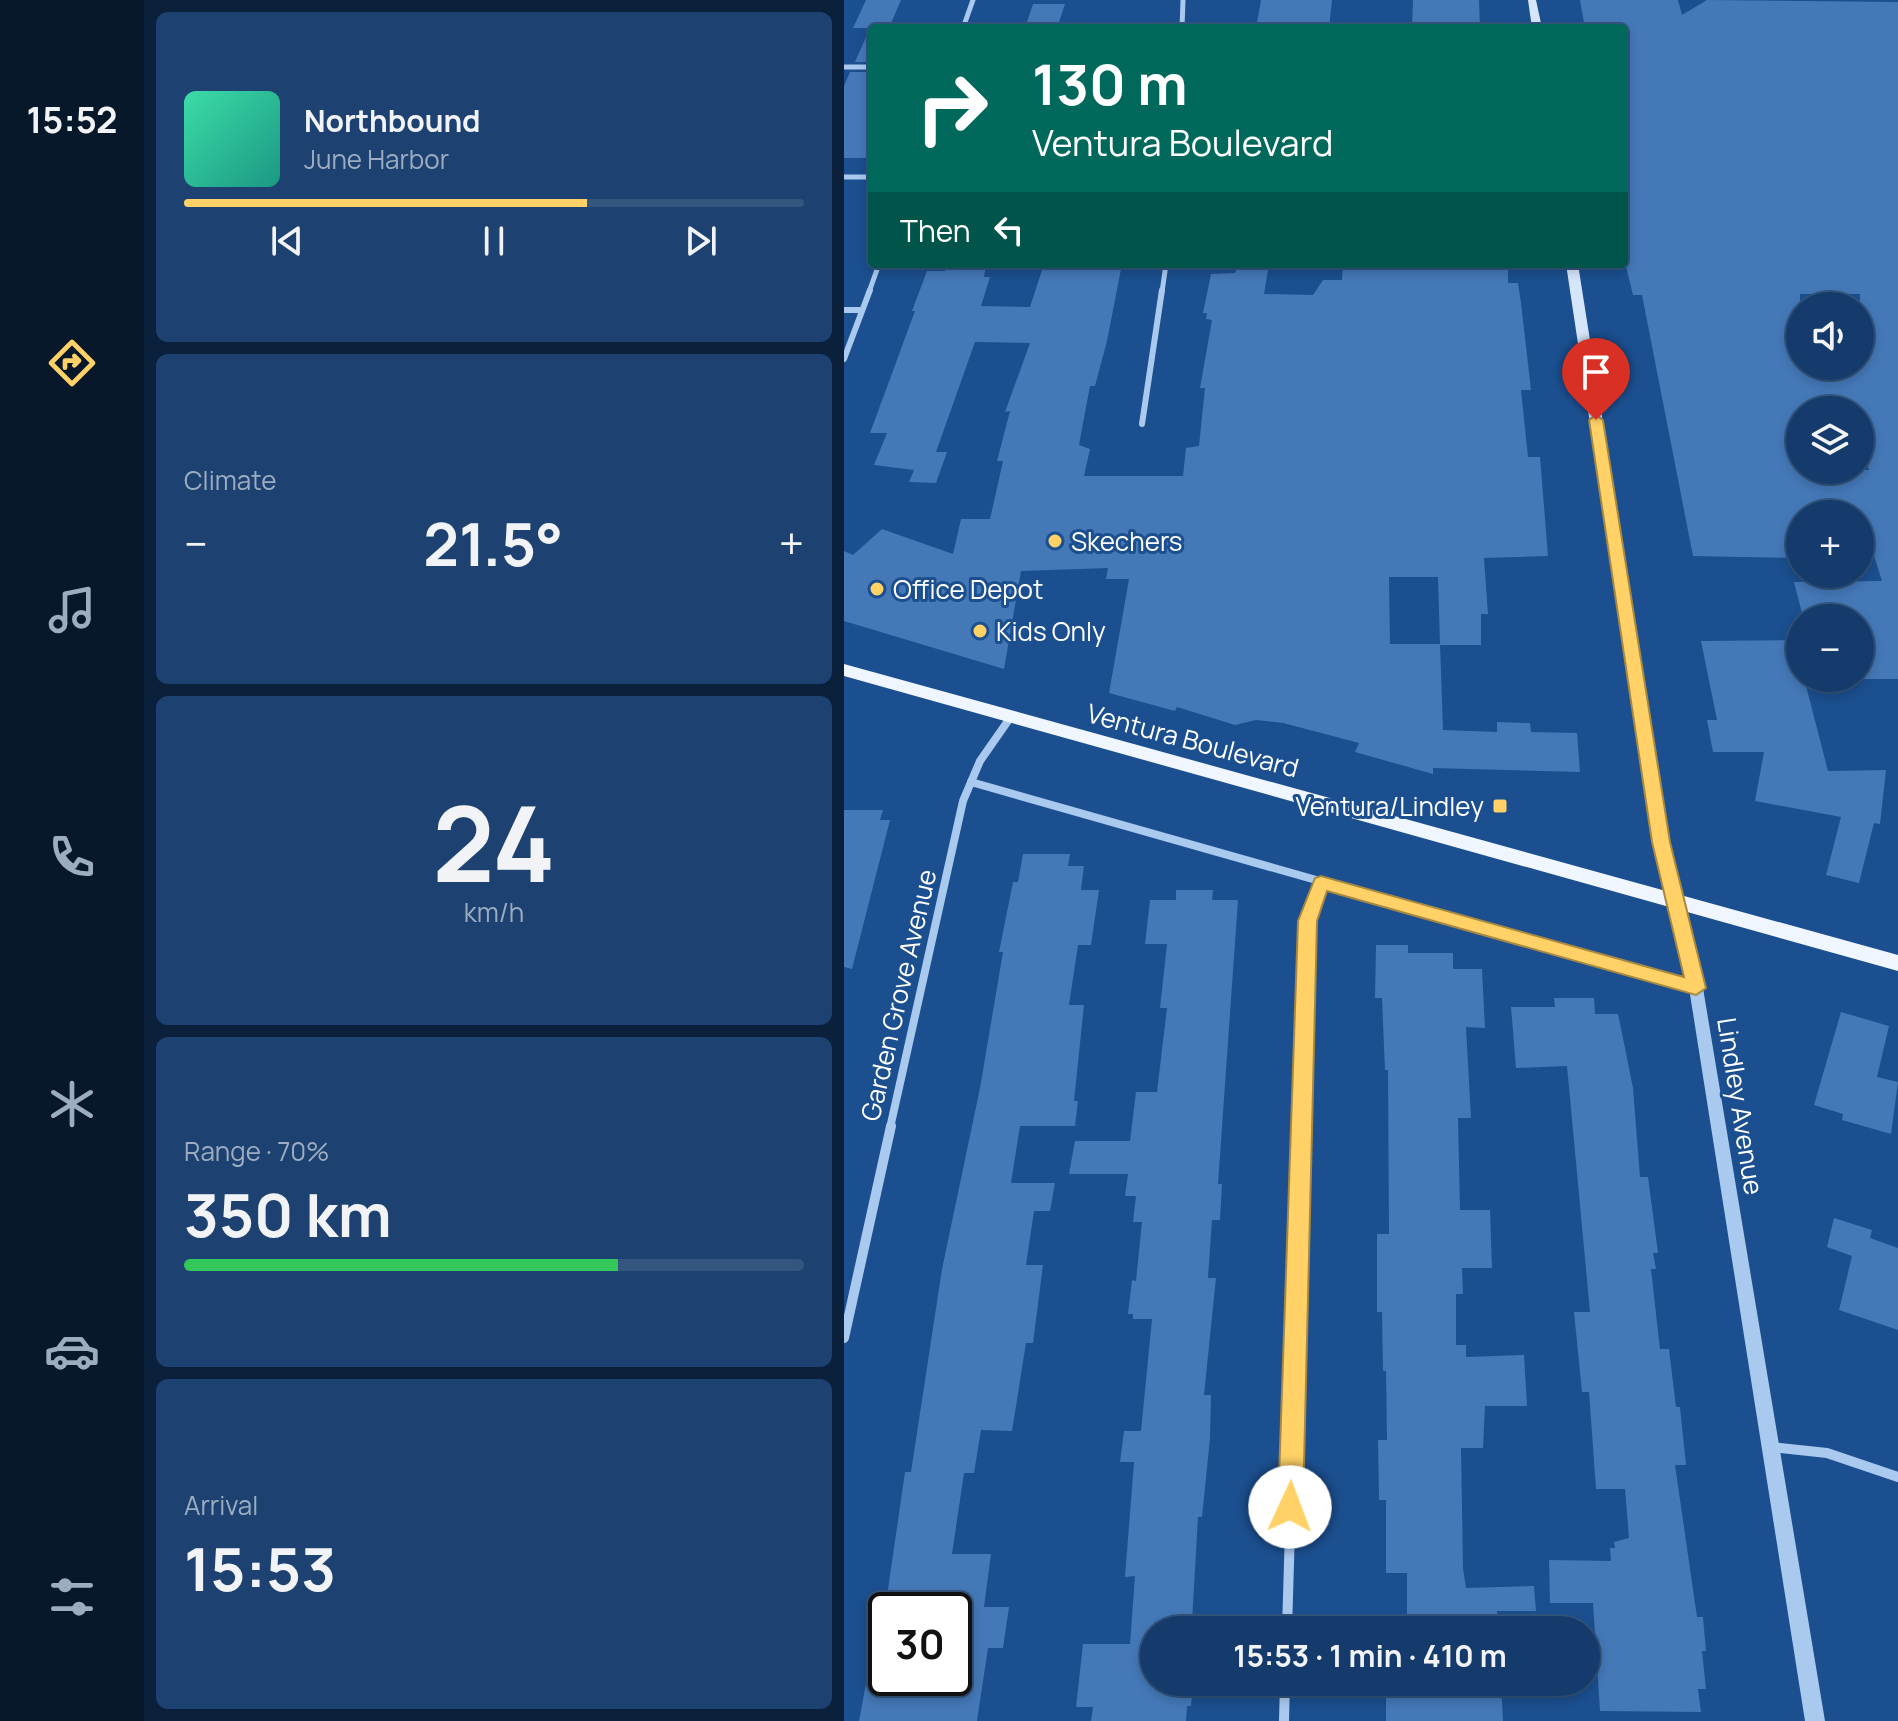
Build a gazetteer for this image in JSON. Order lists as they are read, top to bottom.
{
  "streets": {
    "main road": ["Ventura Boulevard", "Lindley Avenue"],
    "street": ["Garden Grove Avenue"]
  },
  "crossings": [
    ["Ventura Boulevard", "Garden Grove Avenue"],
    ["Ventura Boulevard", "Lindley Avenue"]
  ],
  "places": {
    "other": ["Skechers", "Office Depot", "Kids Only"],
    "transit": ["Ventura/Lindley"]
  },
  "page": {
    "tabs": "15:52",
    "turn": ["130 m", "Ventura Boulevard"],
    "song": ["Northbound", "June Harbor"],
    "then": "Then",
    "map_buttons": ["+", "−"],
    "tile": [
      "Climate",
      ["24", "km/h"],
      ["Range · 70%", "350 km"],
      ["Arrival", "15:53"]
    ],
    "heat": ["−", "21.5°", "+"],
    "limit": "30",
    "trip": "15:53 · 1 min · 410 m"
  }
}
